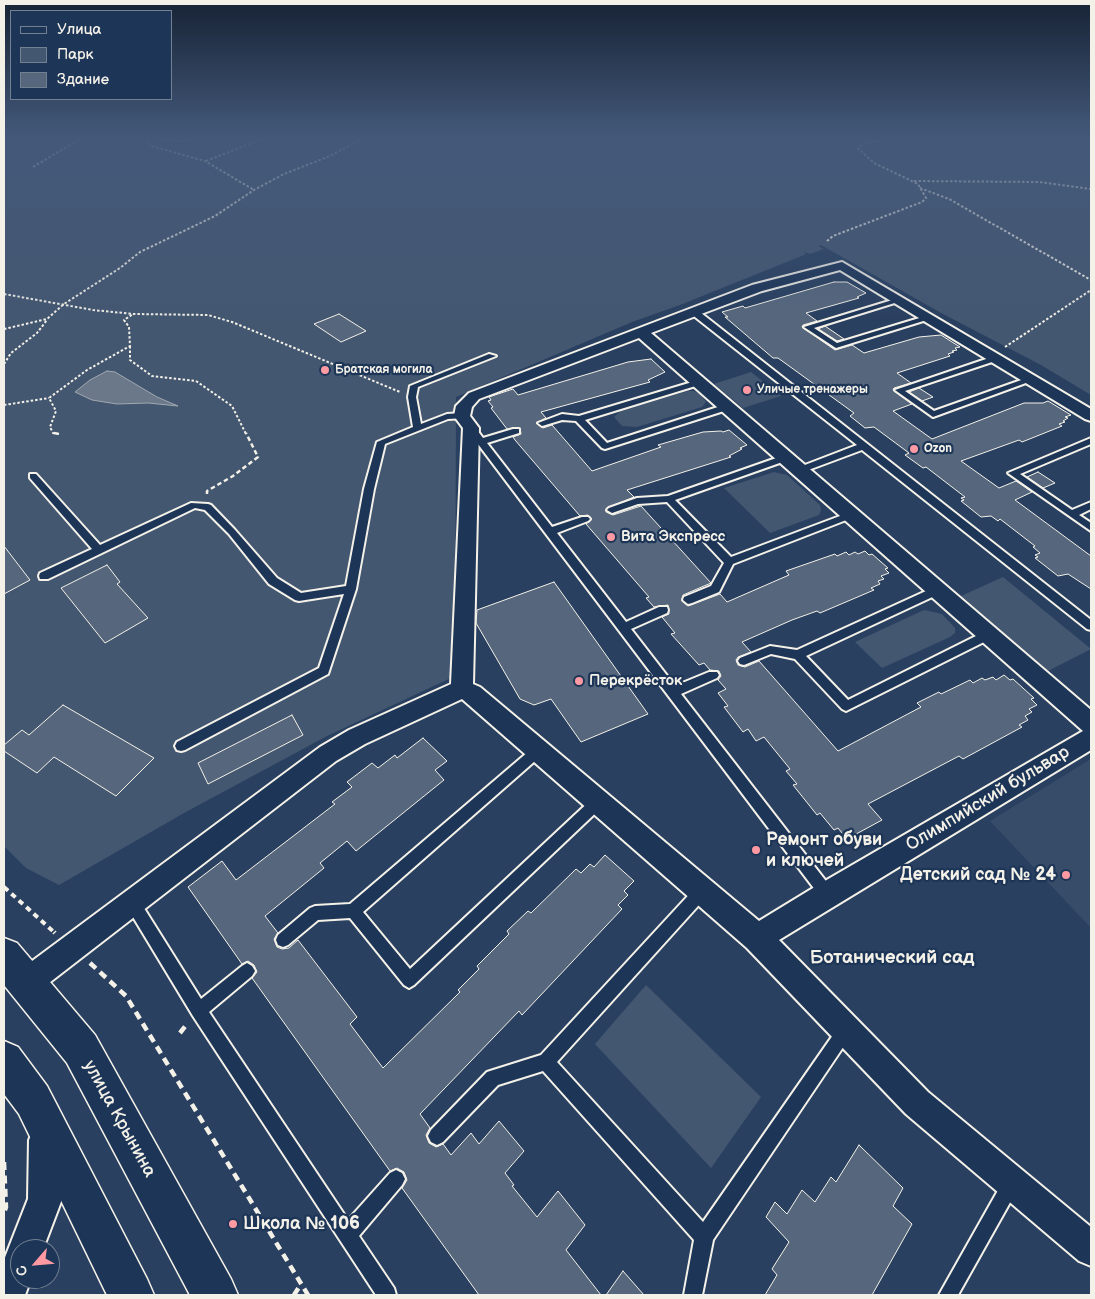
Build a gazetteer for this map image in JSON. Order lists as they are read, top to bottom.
{
  "streets": {
    "main road": ["улица Крынина"],
    "street": ["Олимпийский бульвар"]
  },
  "districts": ["Ботанический сад"],
  "places": [
    "Братская могила",
    "Уличые тренажеры",
    "Ozon",
    "Вита Экспресс",
    "Перекрёсток",
    "Ремонт обуви и ключей",
    "Детский сад № 24",
    "Школа № 106"
  ],
  "legend": ["Улица", "Парк", "Здание"],
  "north": "bottom left"
}
